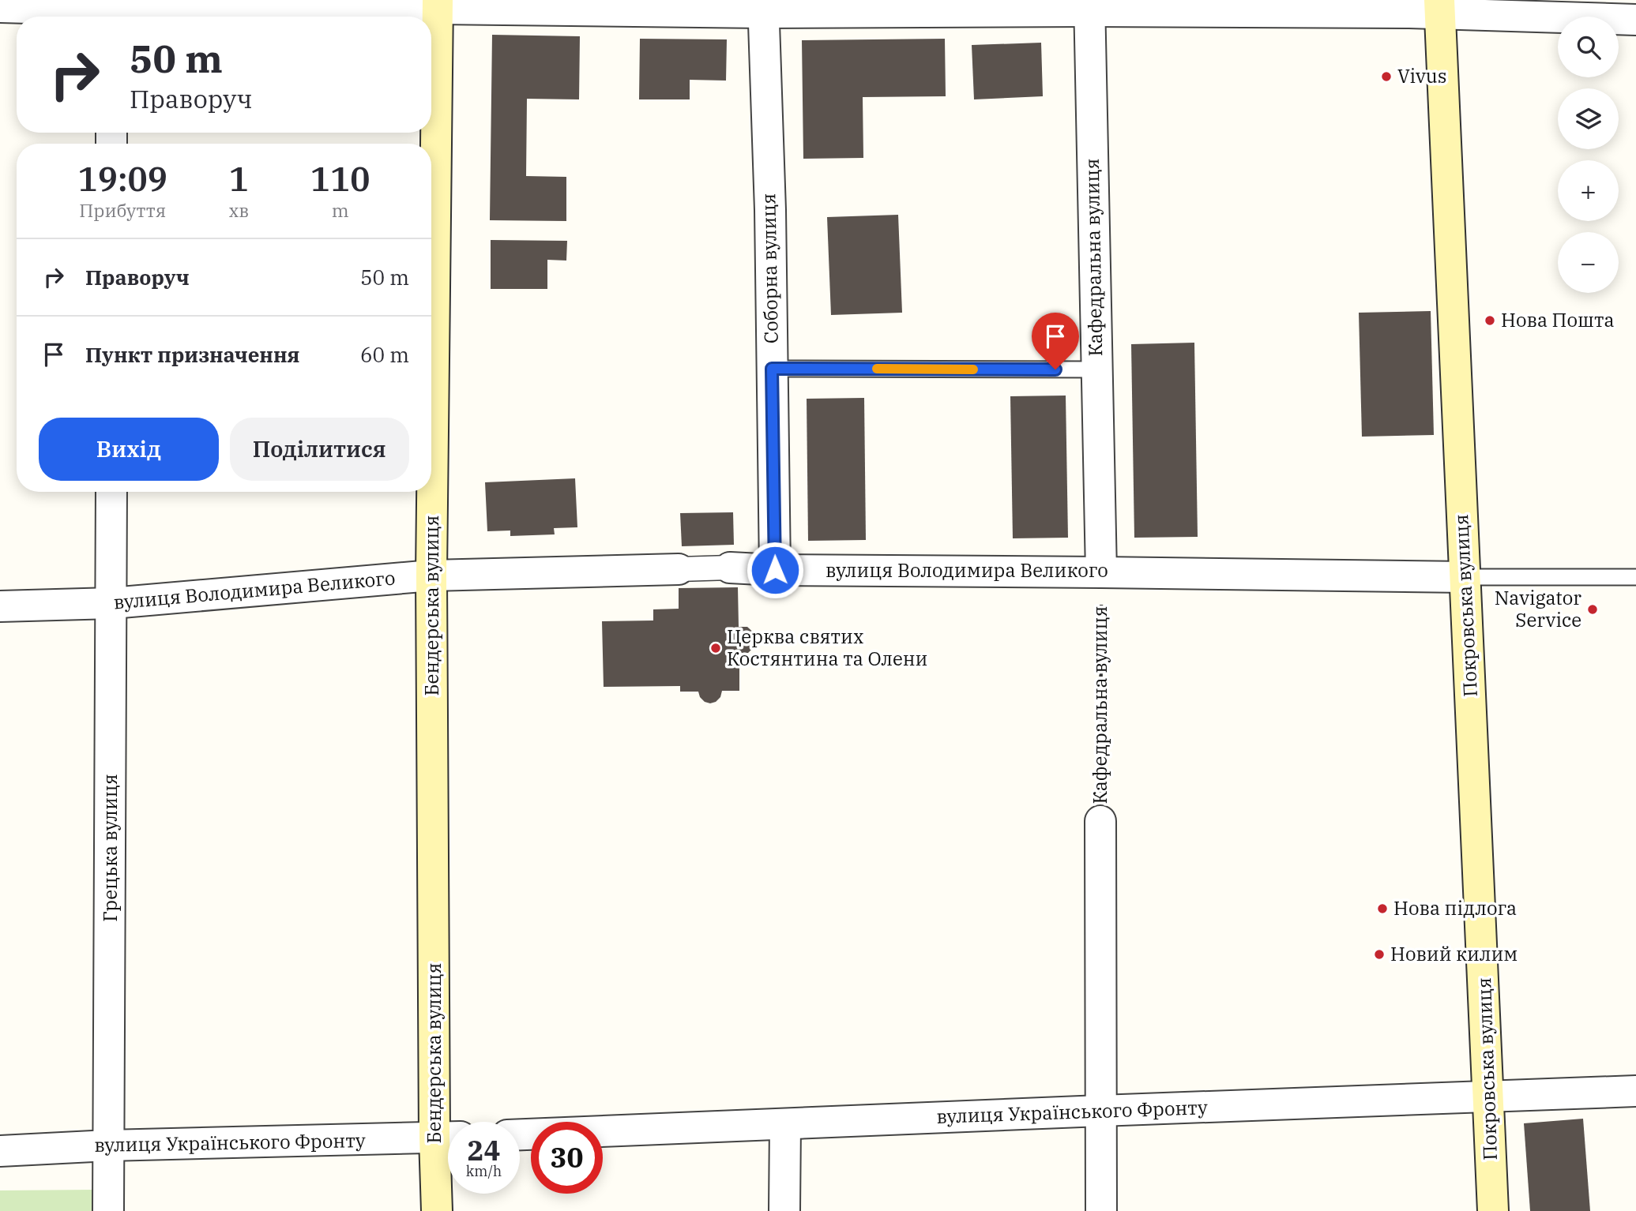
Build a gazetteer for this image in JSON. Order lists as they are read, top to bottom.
{
  "streets": {
    "main road": ["Бендерська вулиця", "Покровська вулиця"],
    "street": [
      "Кафедральна вулиця",
      "Соборна вулиця",
      "вулиця Володимира Великого",
      "Грецька вулиця",
      "вулиця Українського Фронту"
    ]
  },
  "crossings": [
    ["Кафедральна вулиця", "вулиця Володимира Великого"],
    ["Кафедральна вулиця", "вулиця Українського Фронту"],
    ["Соборна вулиця", "вулиця Володимира Великого"],
    ["вулиця Володимира Великого", "Бендерська вулиця"],
    ["вулиця Володимира Великого", "Покровська вулиця"],
    ["вулиця Володимира Великого", "Грецька вулиця"],
    ["Бендерська вулиця", "вулиця Українського Фронту"],
    ["Покровська вулиця", "вулиця Українського Фронту"],
    ["Грецька вулиця", "вулиця Українського Фронту"]
  ],
  "places": [
    "Vivus",
    "Нова Пошта",
    "Navigator Service",
    "Церква святих Костянтина та Олени",
    "Нова підлога",
    "Новий килим"
  ],
  "page": {
    "map_buttons": ["+", "−"],
    "turn": ["50 m", "Праворуч"],
    "eta": [
      "19:09",
      "Прибуття",
      "1",
      "хв",
      "110",
      "m"
    ],
    "list": [
      {
        "name": "Праворуч",
        "value": "50 m"
      },
      {
        "name": "Пункт призначення",
        "value": "60 m"
      }
    ],
    "buttons": ["Вихід", "Поділитися"],
    "speed": "24 km/h",
    "limit": "30"
  }
}
